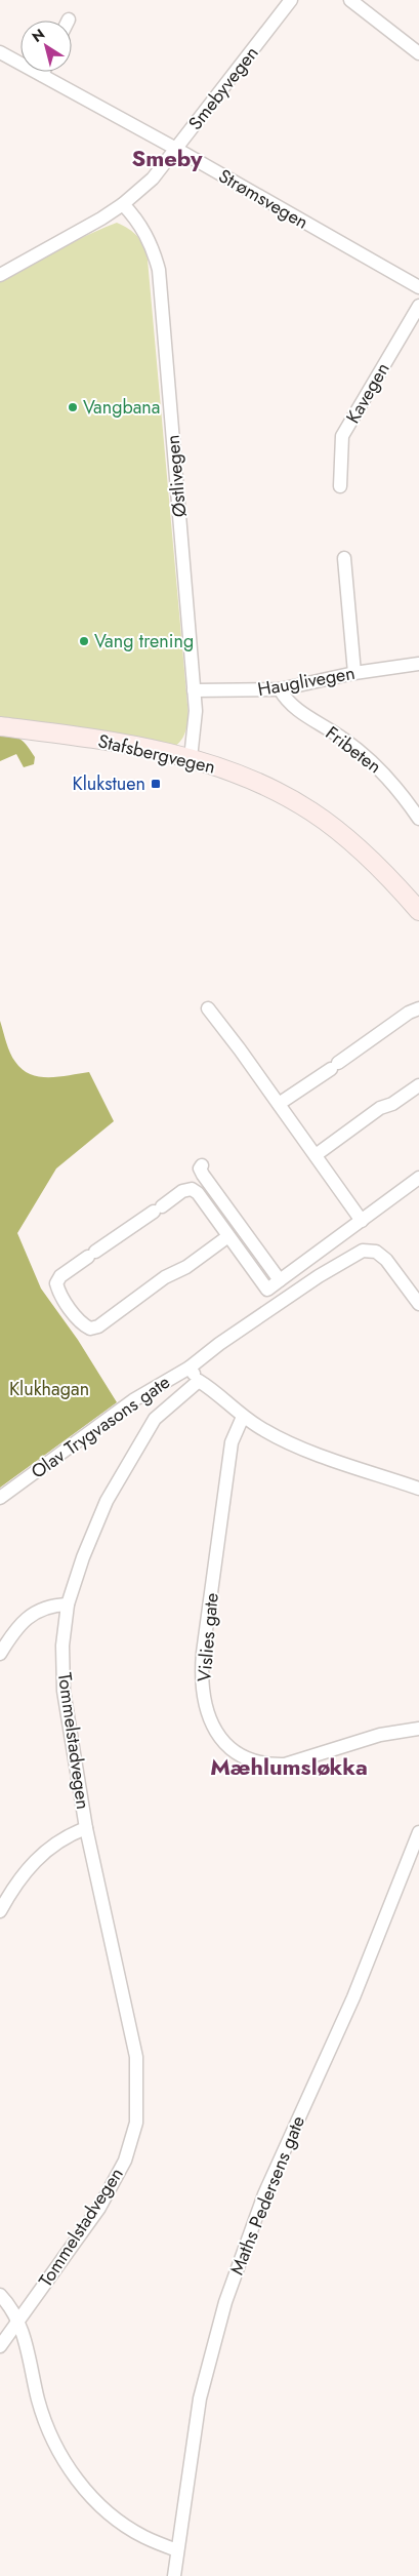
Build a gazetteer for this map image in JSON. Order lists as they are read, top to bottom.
{
  "streets": {
    "main road": ["Stafsbergvegen"],
    "street": [
      "Smebyvegen",
      "Strømsvegen",
      "Kavegen",
      "Østlivegen",
      "Hauglivegen",
      "Fribeten",
      "Olav Trygvasons gate",
      "Vislies gate",
      "Tommelstadvegen",
      "Maths Pedersens gate"
    ]
  },
  "crossings": [
    ["Smebyvegen", "Strømsvegen"],
    ["Smebyvegen", "Østlivegen"],
    ["Østlivegen", "Hauglivegen"],
    ["Østlivegen", "Stafsbergvegen"],
    ["Hauglivegen", "Fribeten"],
    ["Olav Trygvasons gate", "Tommelstadvegen"]
  ],
  "districts": ["Smeby", "Mæhlumsløkka"],
  "parks": ["Klukhagan"],
  "places": {
    "other": ["Vangbana", "Vang trening"],
    "transit": ["Klukstuen"]
  },
  "north": "top left"
}
